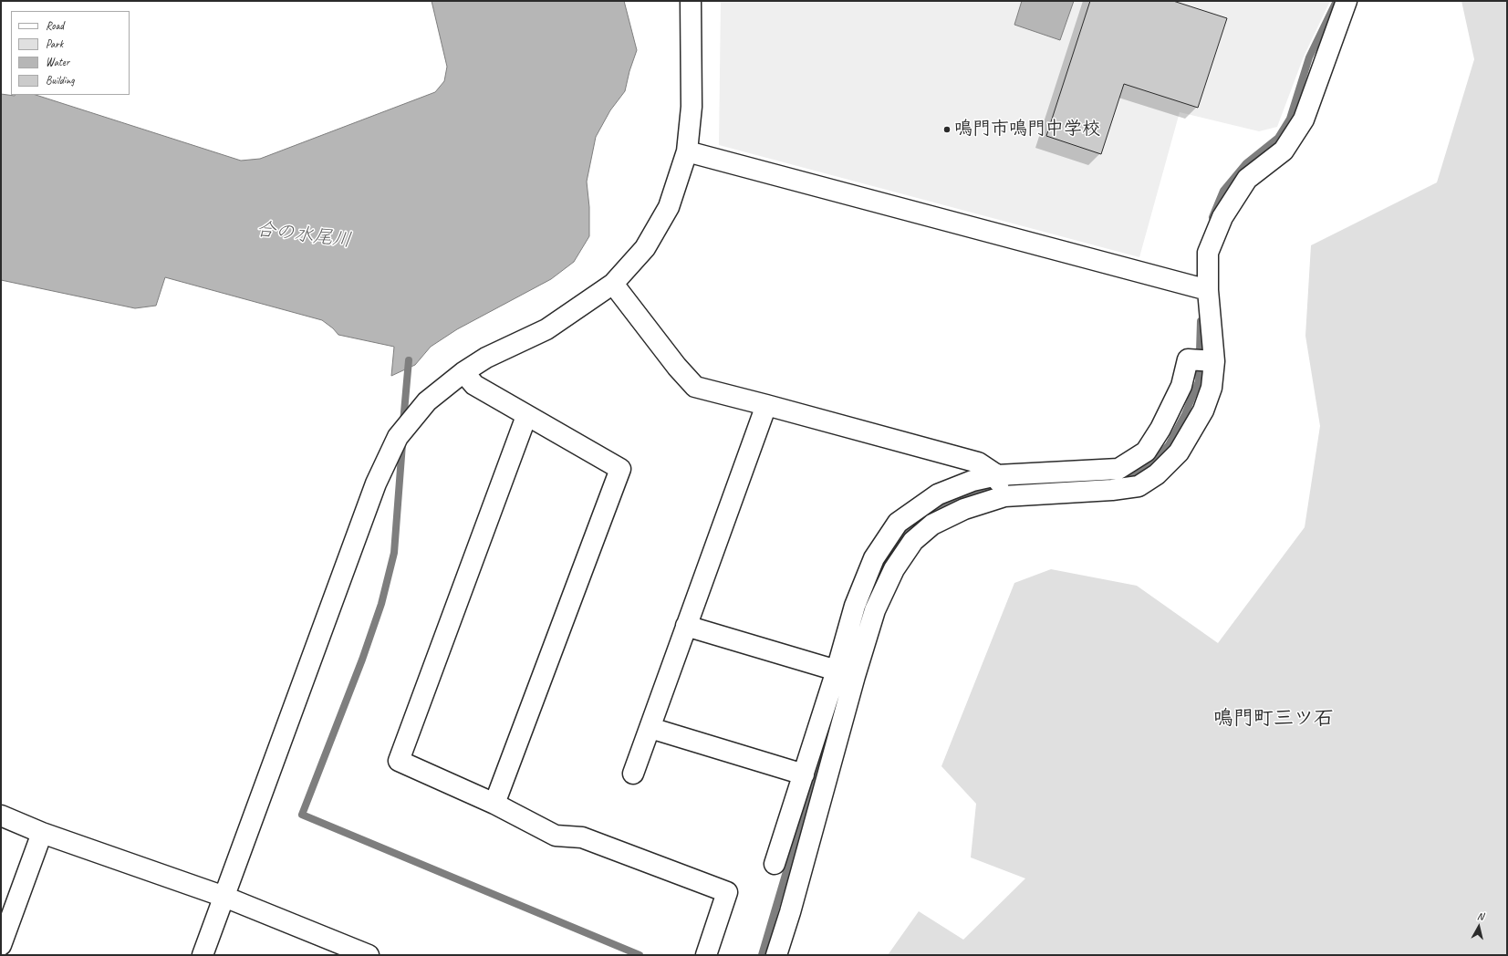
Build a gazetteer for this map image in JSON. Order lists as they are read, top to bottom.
{
  "districts": ["鳴門町三ツ石"],
  "water": ["合の水尾川"],
  "places": ["鳴門市鳴門中学校"],
  "legend": [
    "Road",
    "Park",
    "Water",
    "Building"
  ],
  "north": "top"
}
